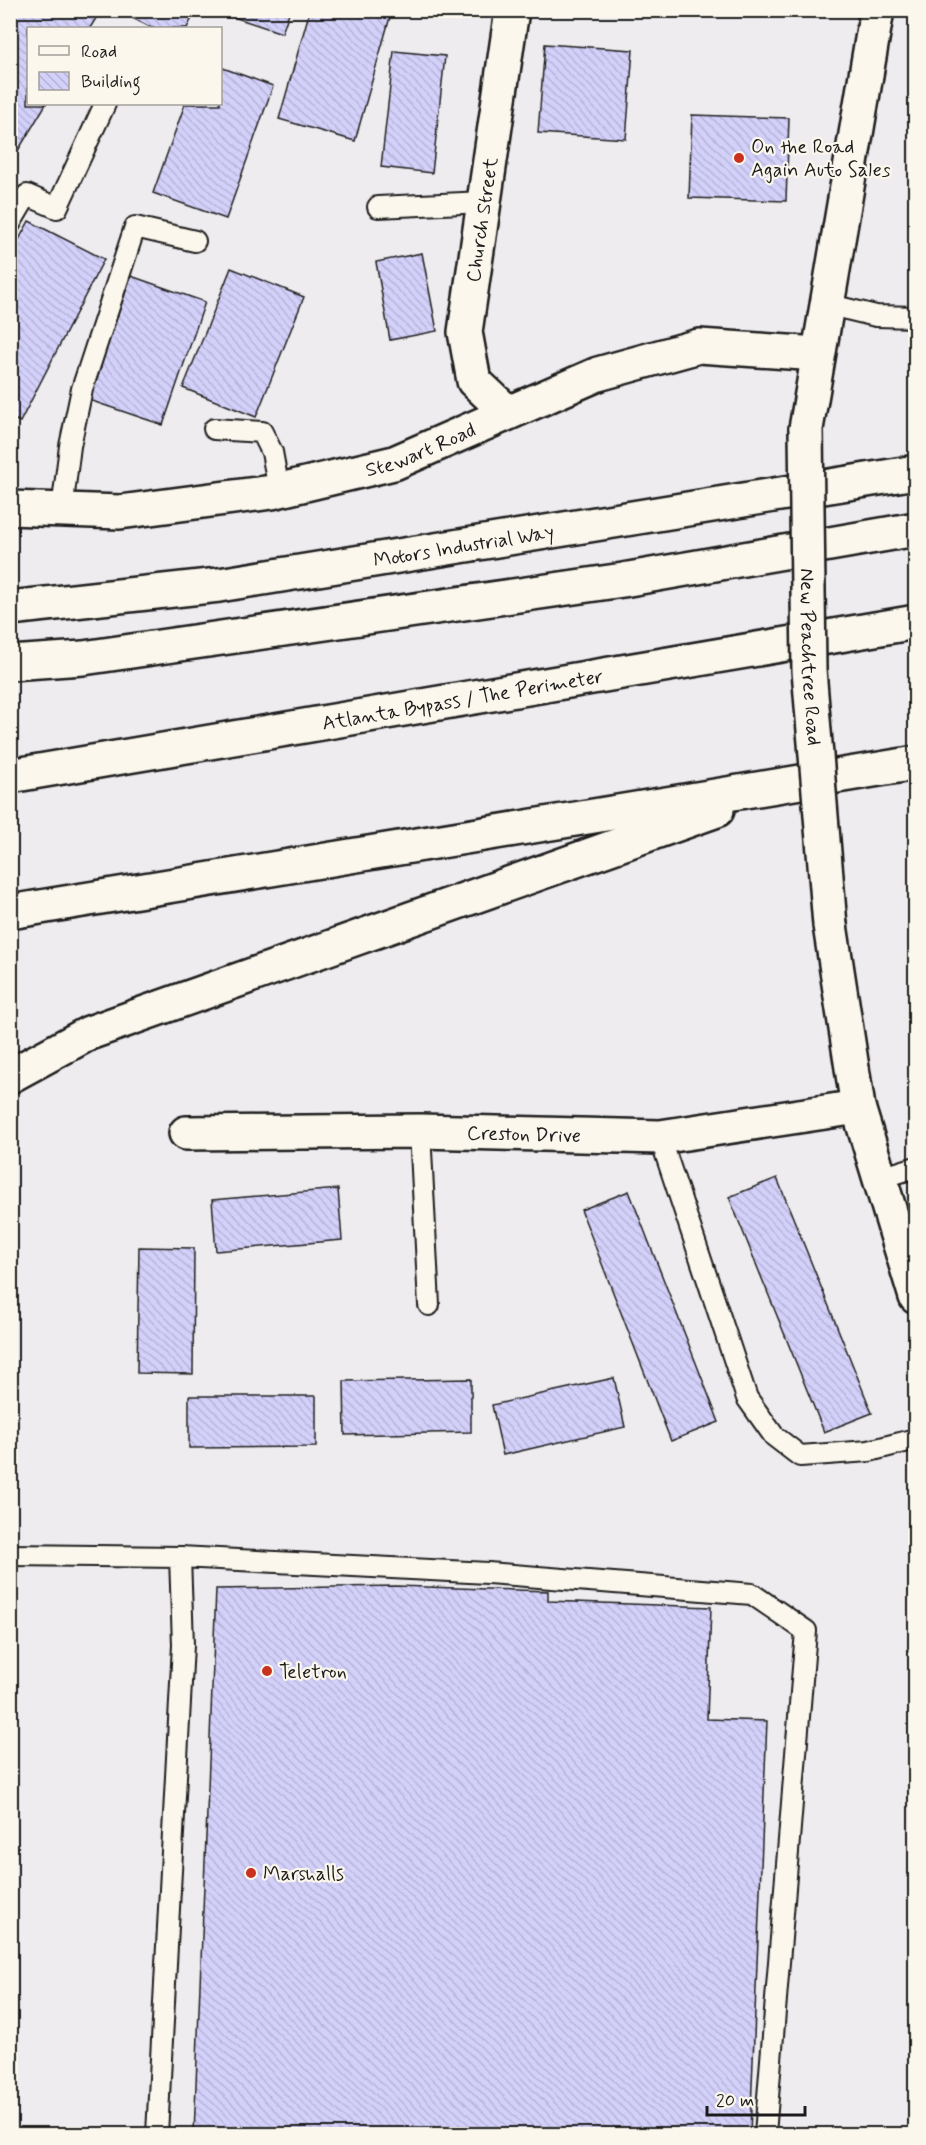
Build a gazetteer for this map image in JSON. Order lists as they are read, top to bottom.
{
  "streets": {
    "main road": [
      "Church Street",
      "Stewart Road",
      "Motors Industrial Way",
      "New Peachtree Road",
      "Atlanta Bypass / The Perimeter",
      "Creston Drive"
    ]
  },
  "crossings": [
    ["Church Street", "Stewart Road"],
    ["Stewart Road", "New Peachtree Road"],
    ["New Peachtree Road", "Creston Drive"]
  ],
  "places": ["On the Road Again Auto Sales", "Teletron", "Marshalls"],
  "legend": ["Road", "Building"],
  "scale_bar": "20 m"
}
